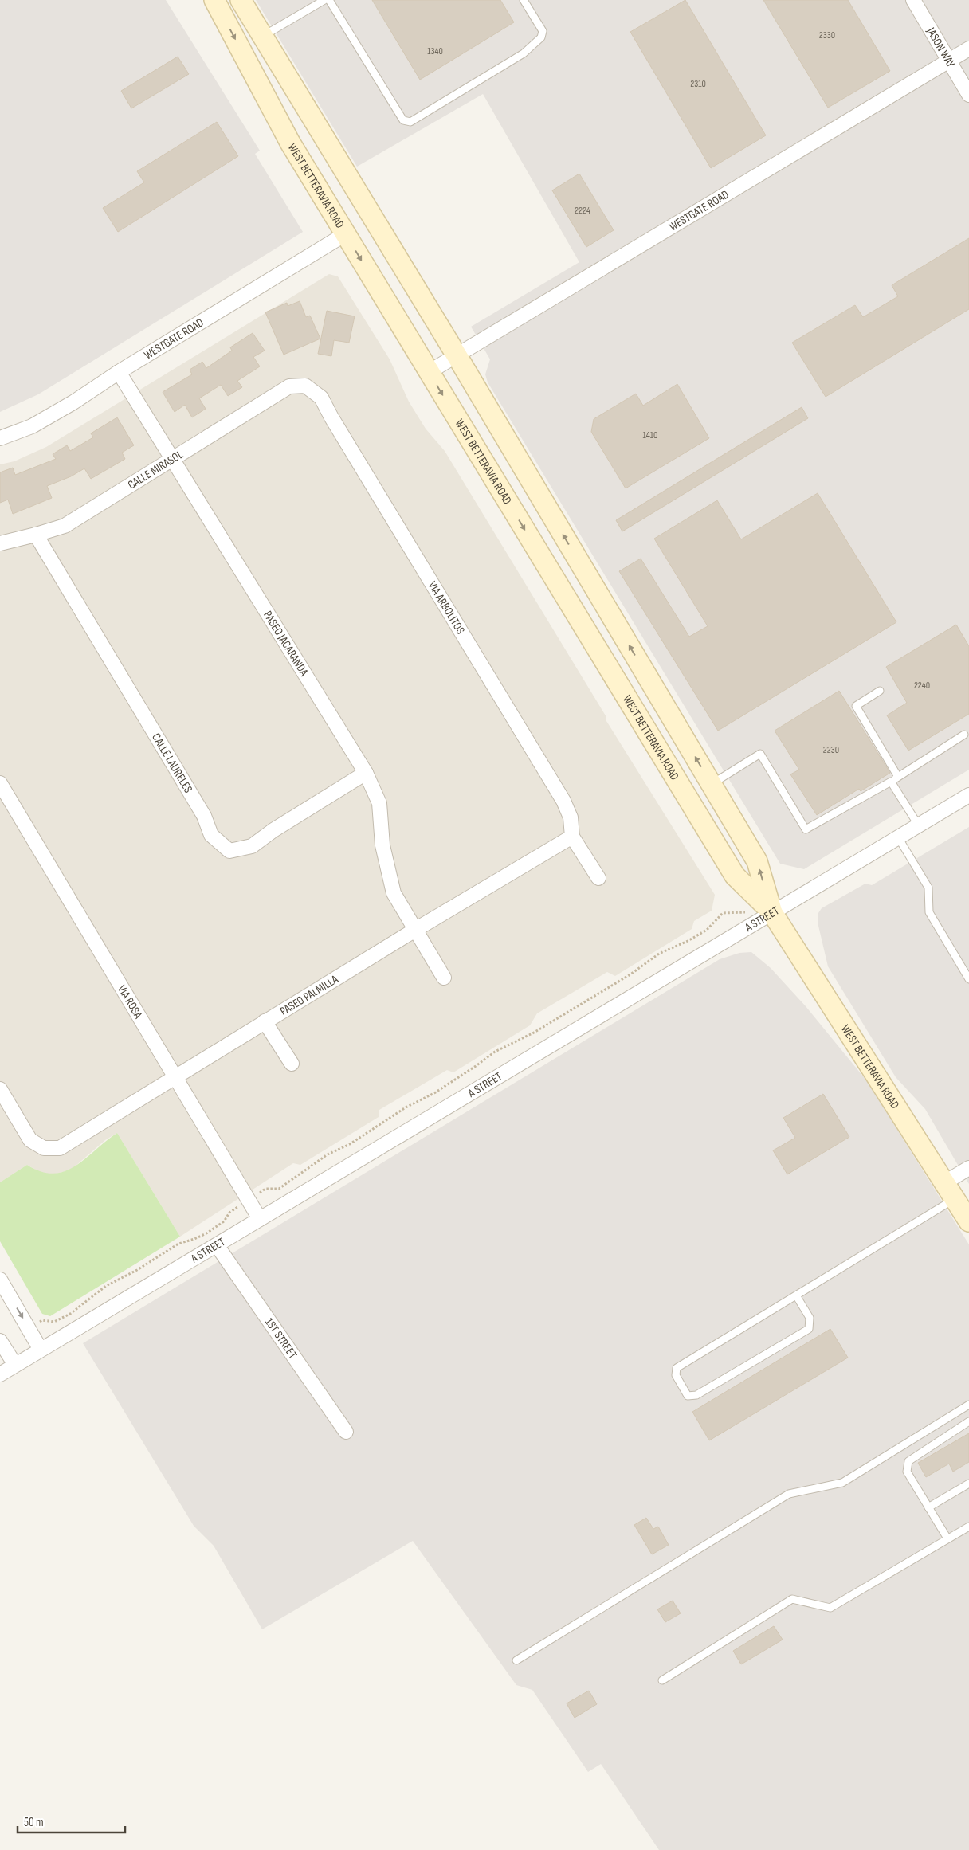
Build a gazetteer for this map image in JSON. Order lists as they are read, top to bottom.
{
  "streets": {
    "street": [
      "JASON WAY",
      "WEST BETTERAVIA ROAD",
      "WESTGATE ROAD",
      "CALLE MIRASOL",
      "VIA ARBOLITOS",
      "PASEO JACARANDA",
      "CALLE LAURELES",
      "A STREET",
      "PASEO PALMILLA",
      "VIA ROSA",
      "1ST STREET"
    ]
  },
  "crossings": [
    ["JASON WAY", "WESTGATE ROAD"],
    ["WEST BETTERAVIA ROAD", "WESTGATE ROAD"],
    ["WEST BETTERAVIA ROAD", "A STREET"],
    ["WESTGATE ROAD", "PASEO JACARANDA"],
    ["CALLE MIRASOL", "VIA ARBOLITOS"],
    ["CALLE MIRASOL", "PASEO JACARANDA"],
    ["CALLE MIRASOL", "CALLE LAURELES"],
    ["VIA ARBOLITOS", "PASEO PALMILLA"],
    ["PASEO JACARANDA", "CALLE LAURELES"],
    ["PASEO JACARANDA", "PASEO PALMILLA"],
    ["A STREET", "VIA ROSA"],
    ["A STREET", "1ST STREET"],
    ["PASEO PALMILLA", "VIA ROSA"]
  ],
  "house_numbers": [
    "2330",
    "1340",
    "2310",
    "2224",
    "1410",
    "2240",
    "2230"
  ],
  "scale_bar": "50 m"
}
